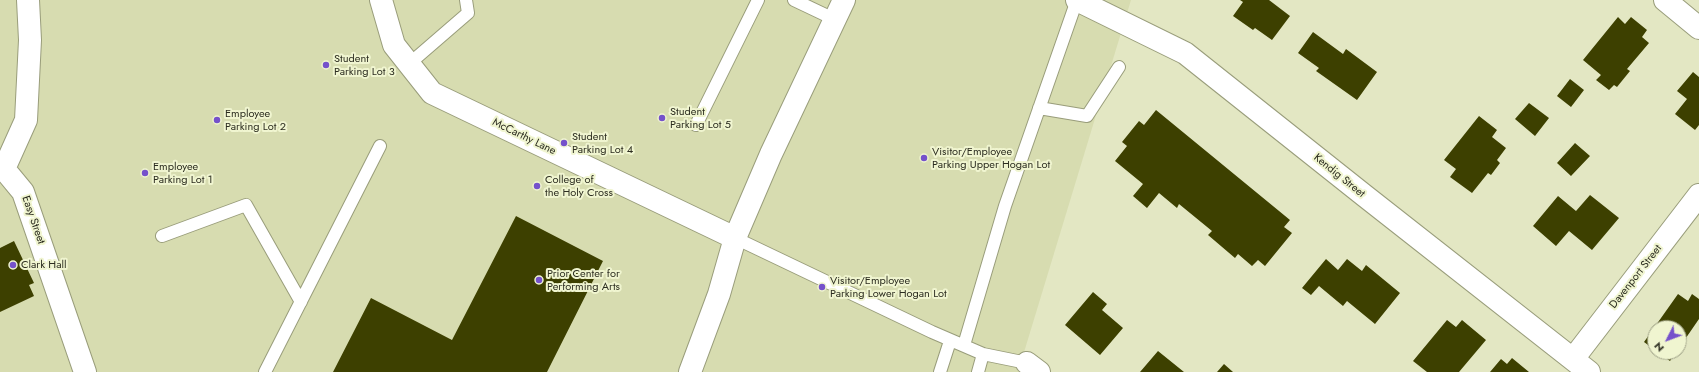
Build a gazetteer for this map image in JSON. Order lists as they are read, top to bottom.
{
  "streets": {
    "street": [
      "McCarthy Lane",
      "Kendig Street",
      "Easy Street",
      "Davenport Street"
    ]
  },
  "crossings": [
    ["Kendig Street", "Davenport Street"]
  ],
  "places": [
    "Student Parking Lot 3",
    "Student Parking Lot 5",
    "Employee Parking Lot 2",
    "Student Parking Lot 4",
    "Visitor/Employee Parking Upper Hogan Lot",
    "Employee Parking Lot 1",
    "College of the Holy Cross",
    "Clark Hall",
    "Prior Center for Performing Arts",
    "Visitor/Employee Parking Lower Hogan Lot"
  ],
  "north": "bottom left"
}
